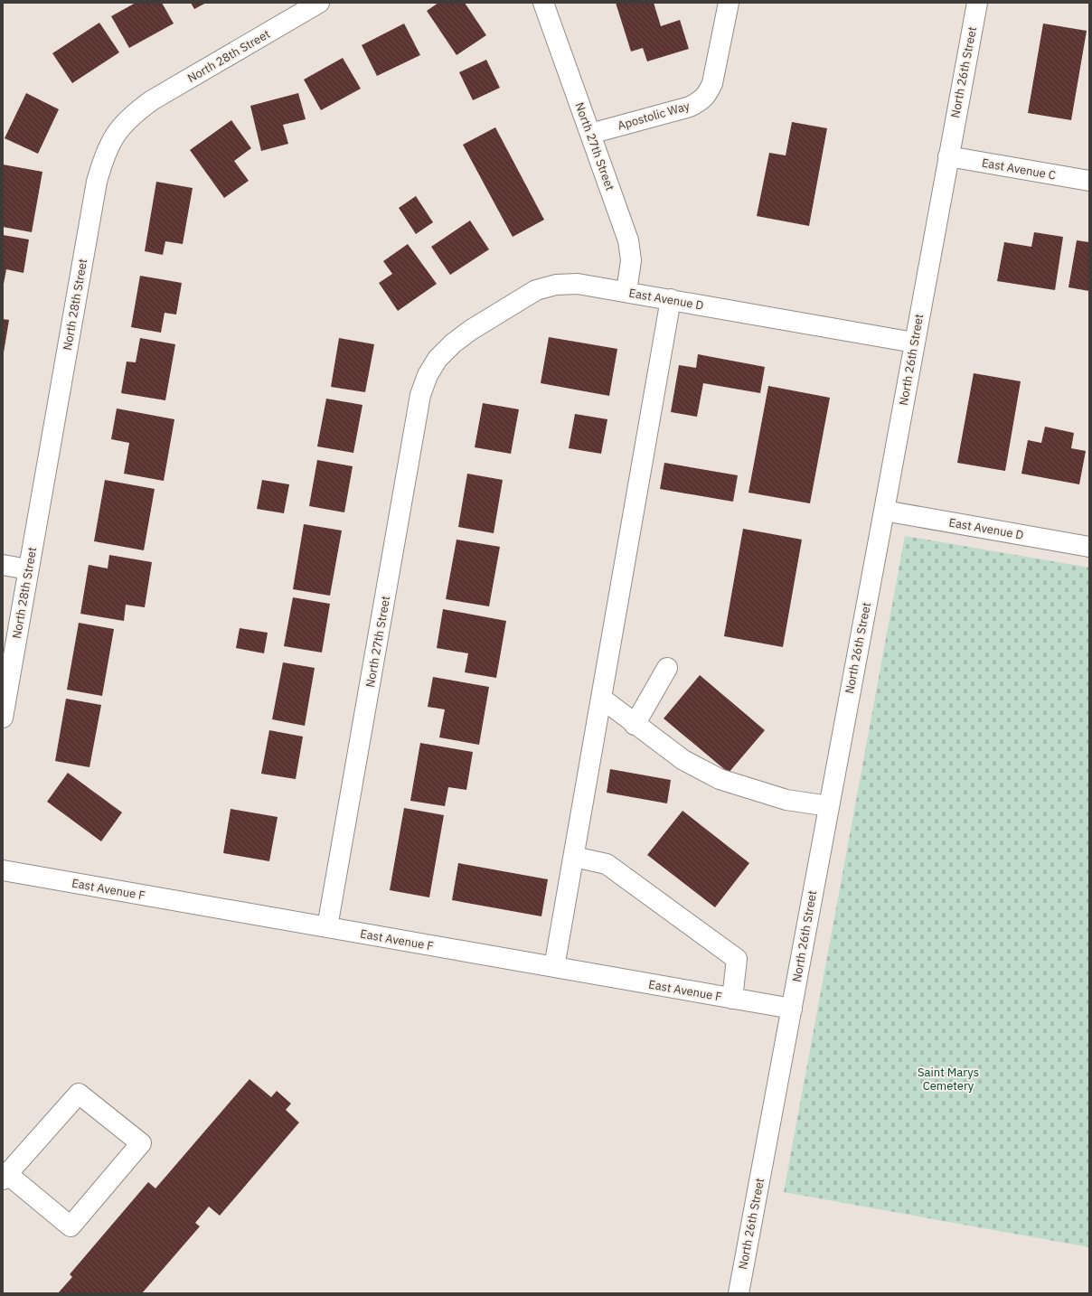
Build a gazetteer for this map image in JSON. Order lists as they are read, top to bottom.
{
  "streets": {
    "street": [
      "North 28th Street",
      "North 26th Street",
      "Apostolic Way",
      "North 27th Street",
      "East Avenue C",
      "East Avenue D",
      "East Avenue F"
    ]
  },
  "crossings": [
    ["North 26th Street", "East Avenue C"],
    ["North 26th Street", "East Avenue D"],
    ["North 26th Street", "East Avenue F"],
    ["Apostolic Way", "North 27th Street"],
    ["North 27th Street", "East Avenue D"],
    ["North 27th Street", "East Avenue F"]
  ],
  "parks": ["Saint Marys Cemetery"]
}
